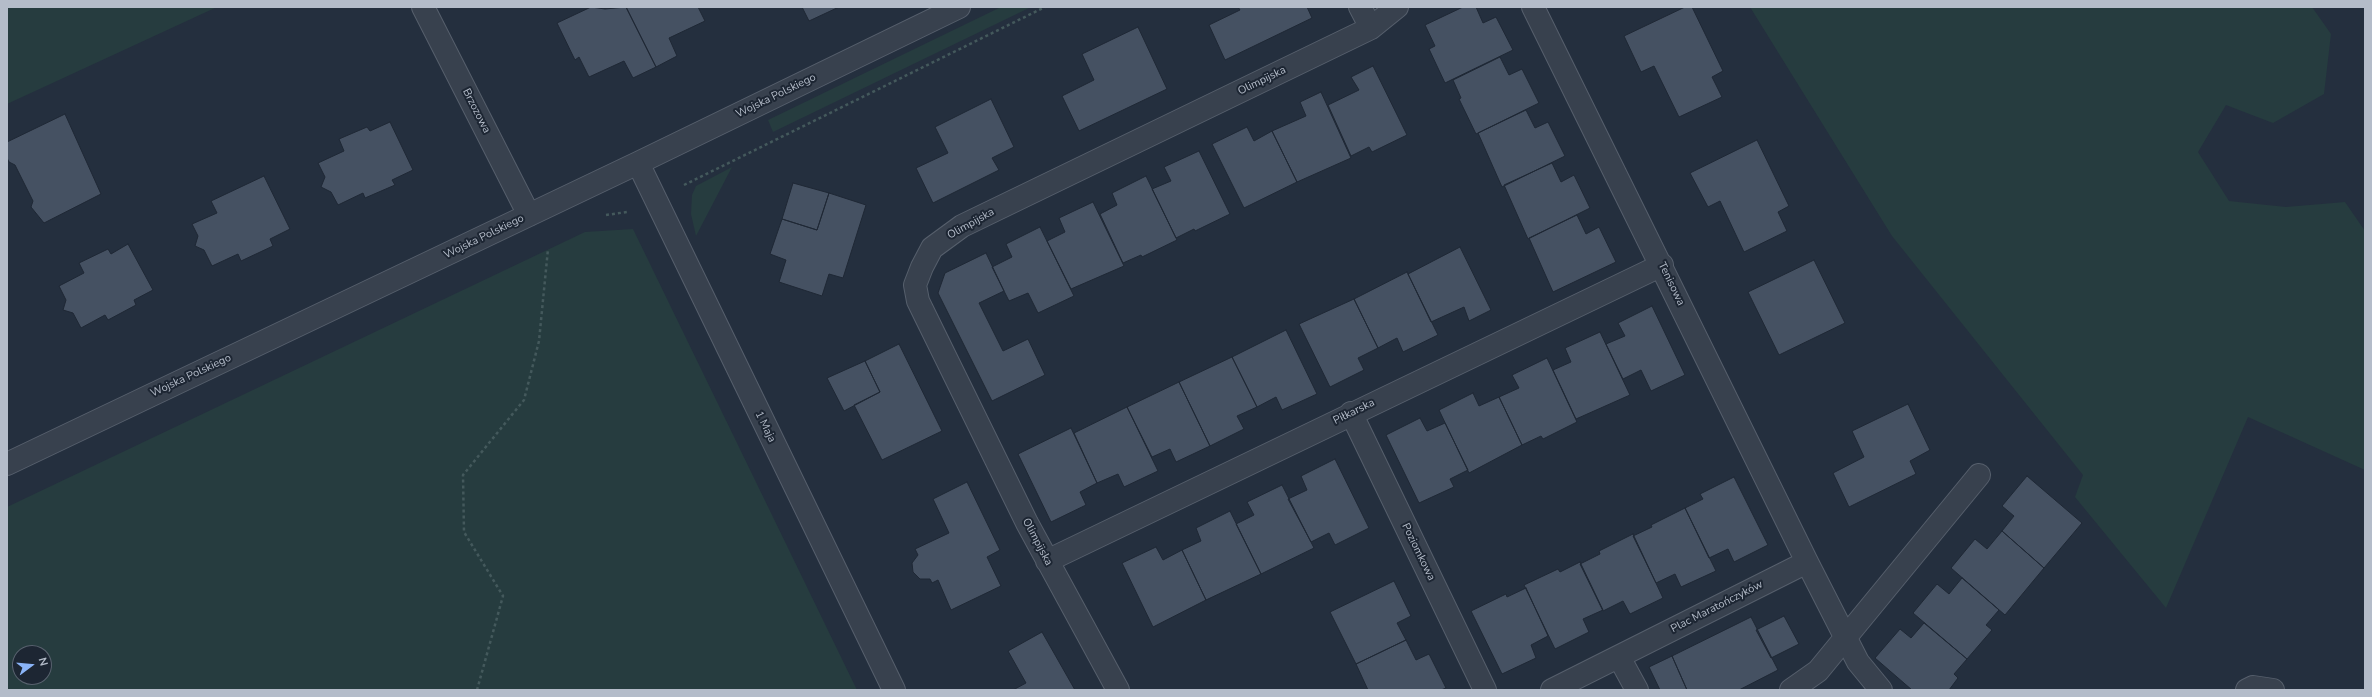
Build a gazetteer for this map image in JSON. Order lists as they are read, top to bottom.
{
  "streets": {
    "street": [
      "Olimpijska",
      "Wojska Polskiego",
      "Brzozowa",
      "Tenisowa",
      "Piłkarska",
      "1 Maja",
      "Poziomkowa",
      "Plac Maratończyków"
    ]
  },
  "crossings": [
    ["Olimpijska", "Piłkarska"],
    ["Wojska Polskiego", "Brzozowa"],
    ["Wojska Polskiego", "1 Maja"],
    ["Tenisowa", "Piłkarska"],
    ["Tenisowa", "Plac Maratończyków"],
    ["Piłkarska", "Poziomkowa"]
  ],
  "north": "right"
}
